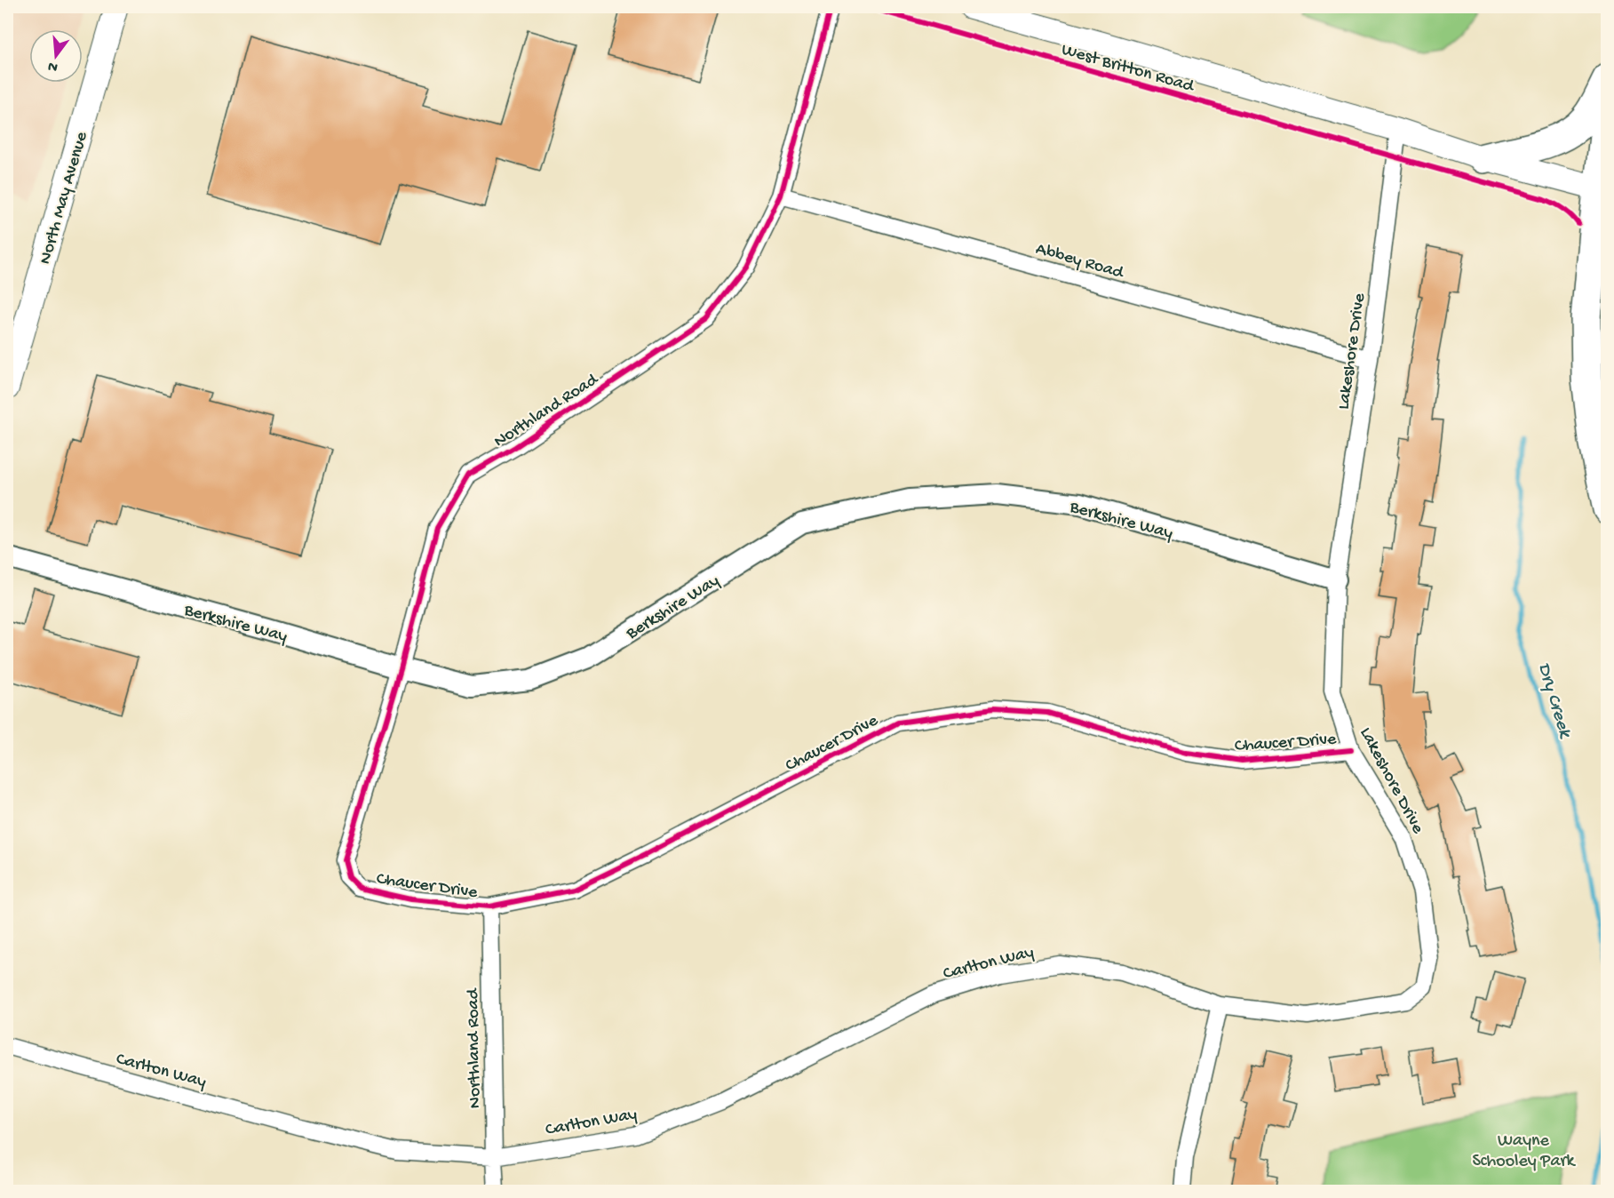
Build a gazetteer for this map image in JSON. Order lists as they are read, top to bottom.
{
  "streets": {
    "main road": ["West Britton Road", "North May Avenue"],
    "street": [
      "Abbey Road",
      "Lakeshore Drive",
      "Northland Road",
      "Berkshire Way",
      "Chaucer Drive",
      "Carlton Way"
    ]
  },
  "crossings": [
    ["West Britton Road", "Lakeshore Drive"],
    ["Abbey Road", "Lakeshore Drive"],
    ["Abbey Road", "Northland Road"],
    ["Lakeshore Drive", "Berkshire Way"],
    ["Lakeshore Drive", "Chaucer Drive"],
    ["Lakeshore Drive", "Carlton Way"],
    ["Northland Road", "Berkshire Way"],
    ["Northland Road", "Chaucer Drive"],
    ["Northland Road", "Carlton Way"]
  ],
  "water": ["Dry Creek"],
  "parks": ["Wayne Schooley Park"],
  "north": "bottom"
}
